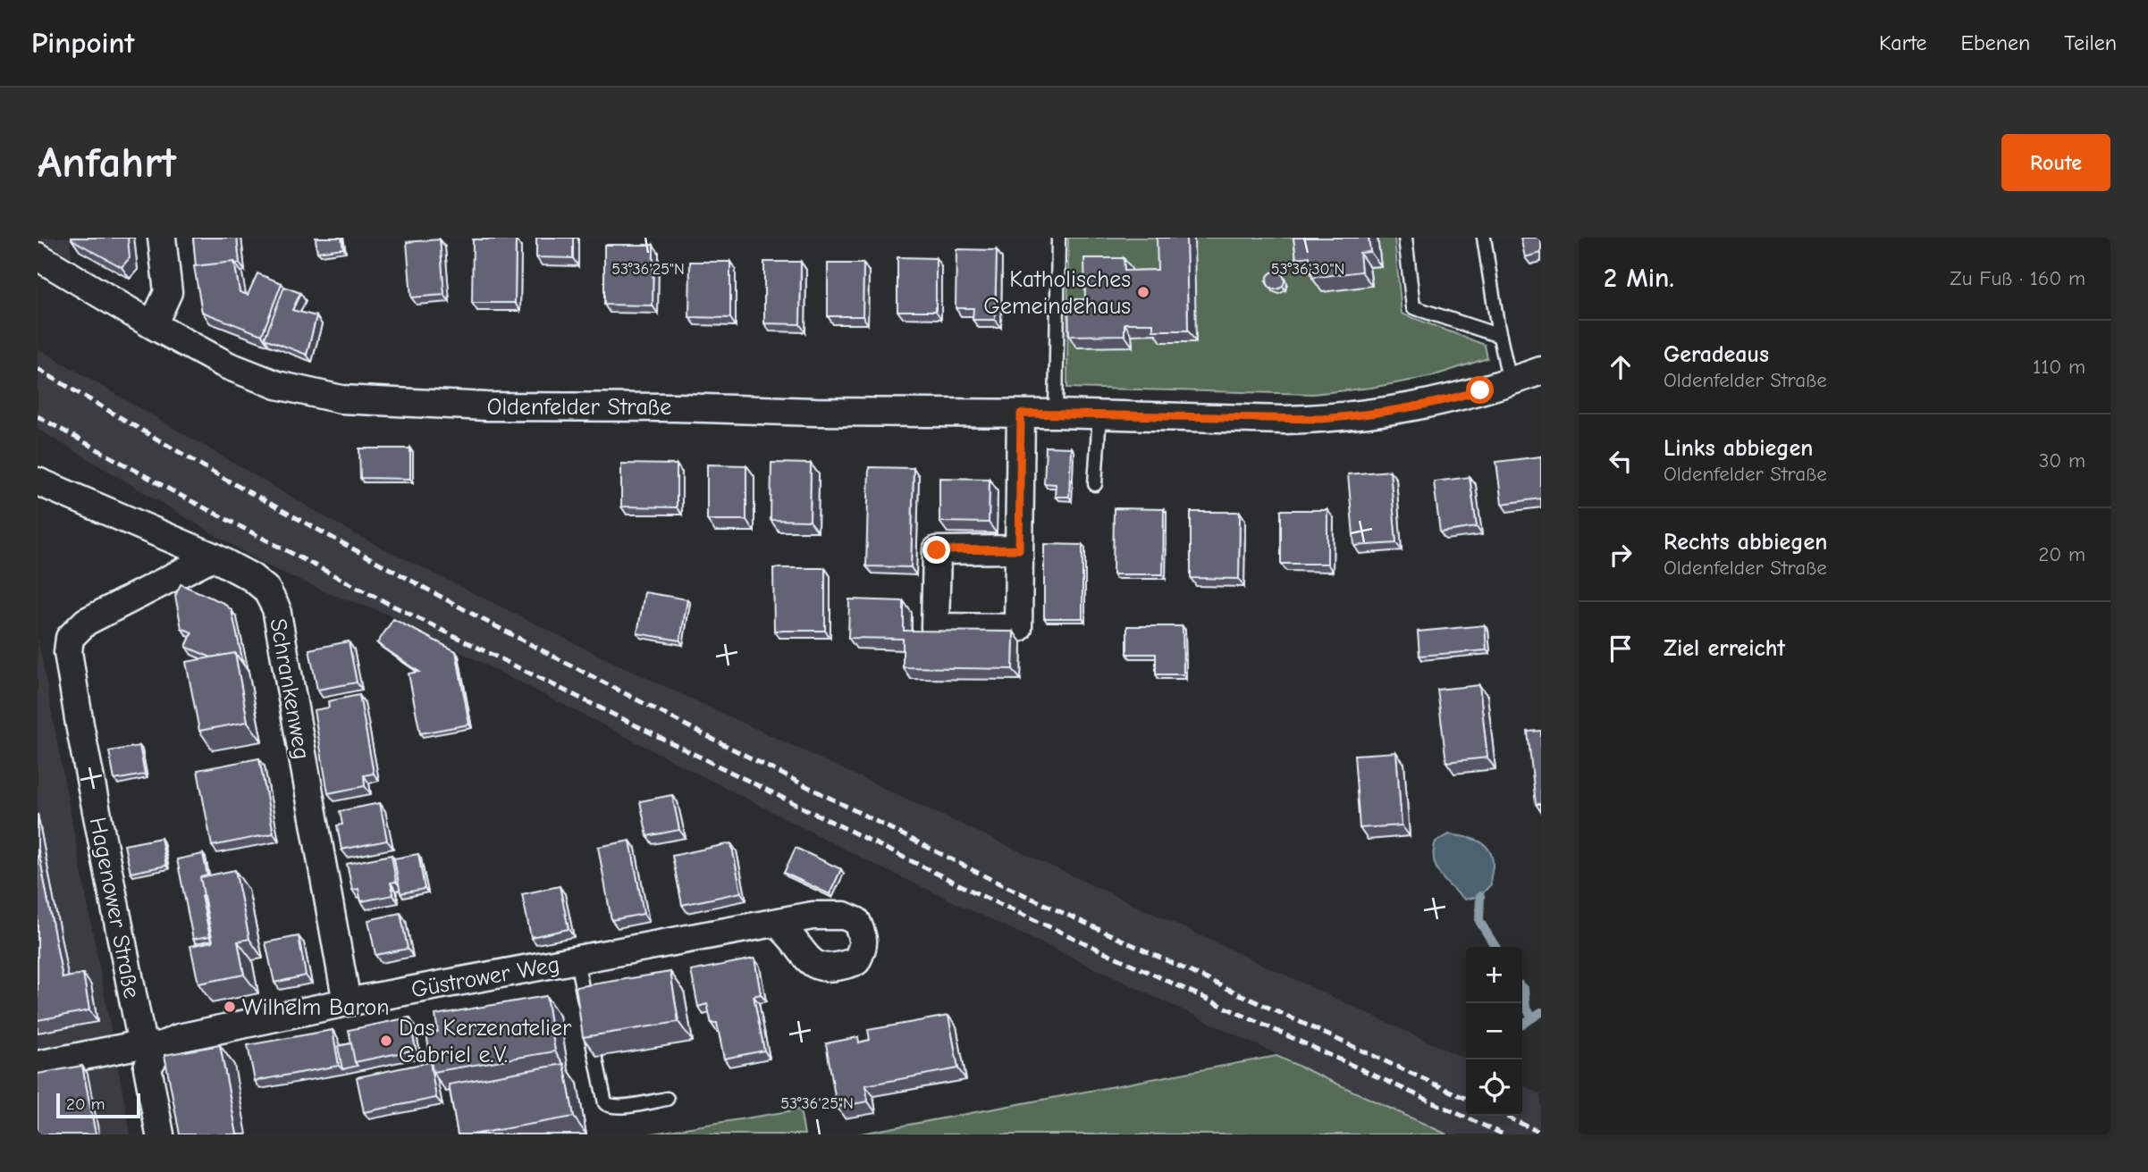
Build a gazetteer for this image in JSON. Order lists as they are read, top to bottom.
{
  "streets": {
    "street": [
      "Oldenfelder Straße",
      "Schrankenweg",
      "Hagenower Straße",
      "Güstrower Weg"
    ]
  },
  "crossings": [
    ["Schrankenweg", "Hagenower Straße"],
    ["Schrankenweg", "Güstrower Weg"],
    ["Hagenower Straße", "Güstrower Weg"]
  ],
  "places": ["Katholisches Gemeindehaus", "Wilhelm Baron", "Das Kerzenatelier Gabriel e.V."],
  "scale_bar": "20 m",
  "page": {
    "header": "Pinpoint",
    "nav": ["Karte", "Ebenen", "Teilen"],
    "buttons": "Route",
    "title": "Anfahrt",
    "heading": ["2 Min.", "Zu Fuß · 160 m"],
    "list": [
      ["Geradeaus", "Oldenfelder Straße", "110 m"],
      ["Links abbiegen", "Oldenfelder Straße", "30 m"],
      ["Rechts abbiegen", "Oldenfelder Straße", "20 m"],
      "Ziel erreicht"
    ],
    "map_buttons": ["+", "−"],
    "scale": "20 m"
  },
  "coordinates": ["53°36'25\"N", "53°36'30\"N"]
}
